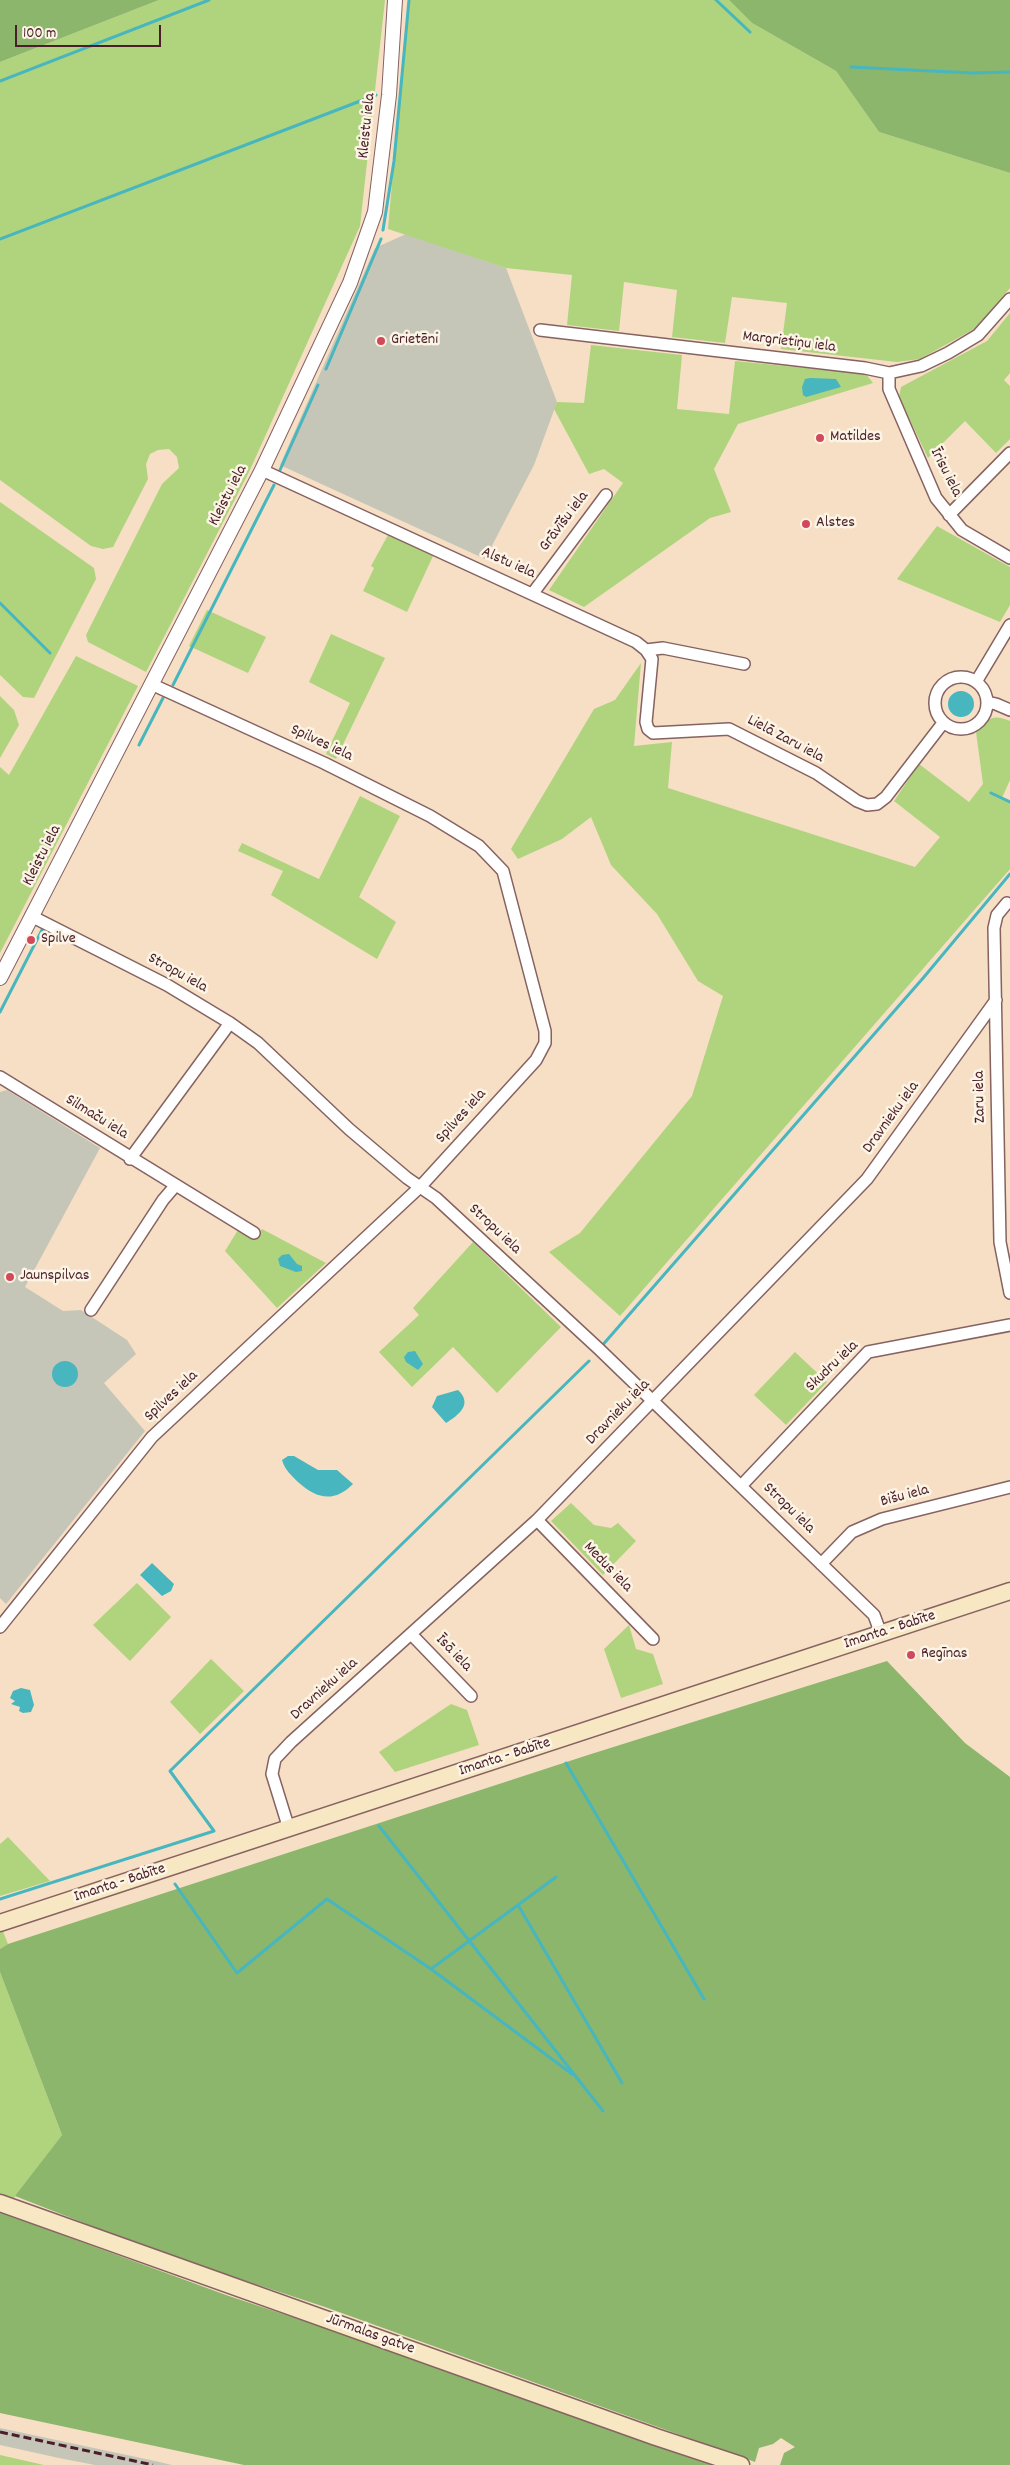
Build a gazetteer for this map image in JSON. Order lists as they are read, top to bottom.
{
  "streets": {
    "main road": ["Imanta - Babīte", "Jūrmalas gatve"],
    "street": [
      "Kleistu iela",
      "Margrietiņu iela",
      "Īrisu iela",
      "Grāvīšu iela",
      "Alstu iela",
      "Lielā Zaru iela",
      "Spilves iela",
      "Stropu iela",
      "Zaru iela",
      "Silmaču iela",
      "Dravnieku iela",
      "Skudru iela",
      "Bišu iela",
      "Medus iela",
      "Īsā iela"
    ]
  },
  "crossings": [
    ["Kleistu iela", "Alstu iela"],
    ["Kleistu iela", "Spilves iela"],
    ["Kleistu iela", "Stropu iela"],
    ["Margrietiņu iela", "Īrisu iela"],
    ["Grāvīšu iela", "Alstu iela"],
    ["Alstu iela", "Lielā Zaru iela"],
    ["Spilves iela", "Stropu iela"],
    ["Stropu iela", "Dravnieku iela"],
    ["Stropu iela", "Skudru iela"],
    ["Stropu iela", "Bišu iela"],
    ["Stropu iela", "Imanta - Babīte"],
    ["Zaru iela", "Dravnieku iela"],
    ["Dravnieku iela", "Medus iela"],
    ["Dravnieku iela", "Imanta - Babīte"],
    ["Dravnieku iela", "Īsā iela"]
  ],
  "places": [
    "Grietēni",
    "Matildes",
    "Alstes",
    "Spilve",
    "Jaunspilvas",
    "Regīnas"
  ],
  "scale_bar": "100 m"
}
